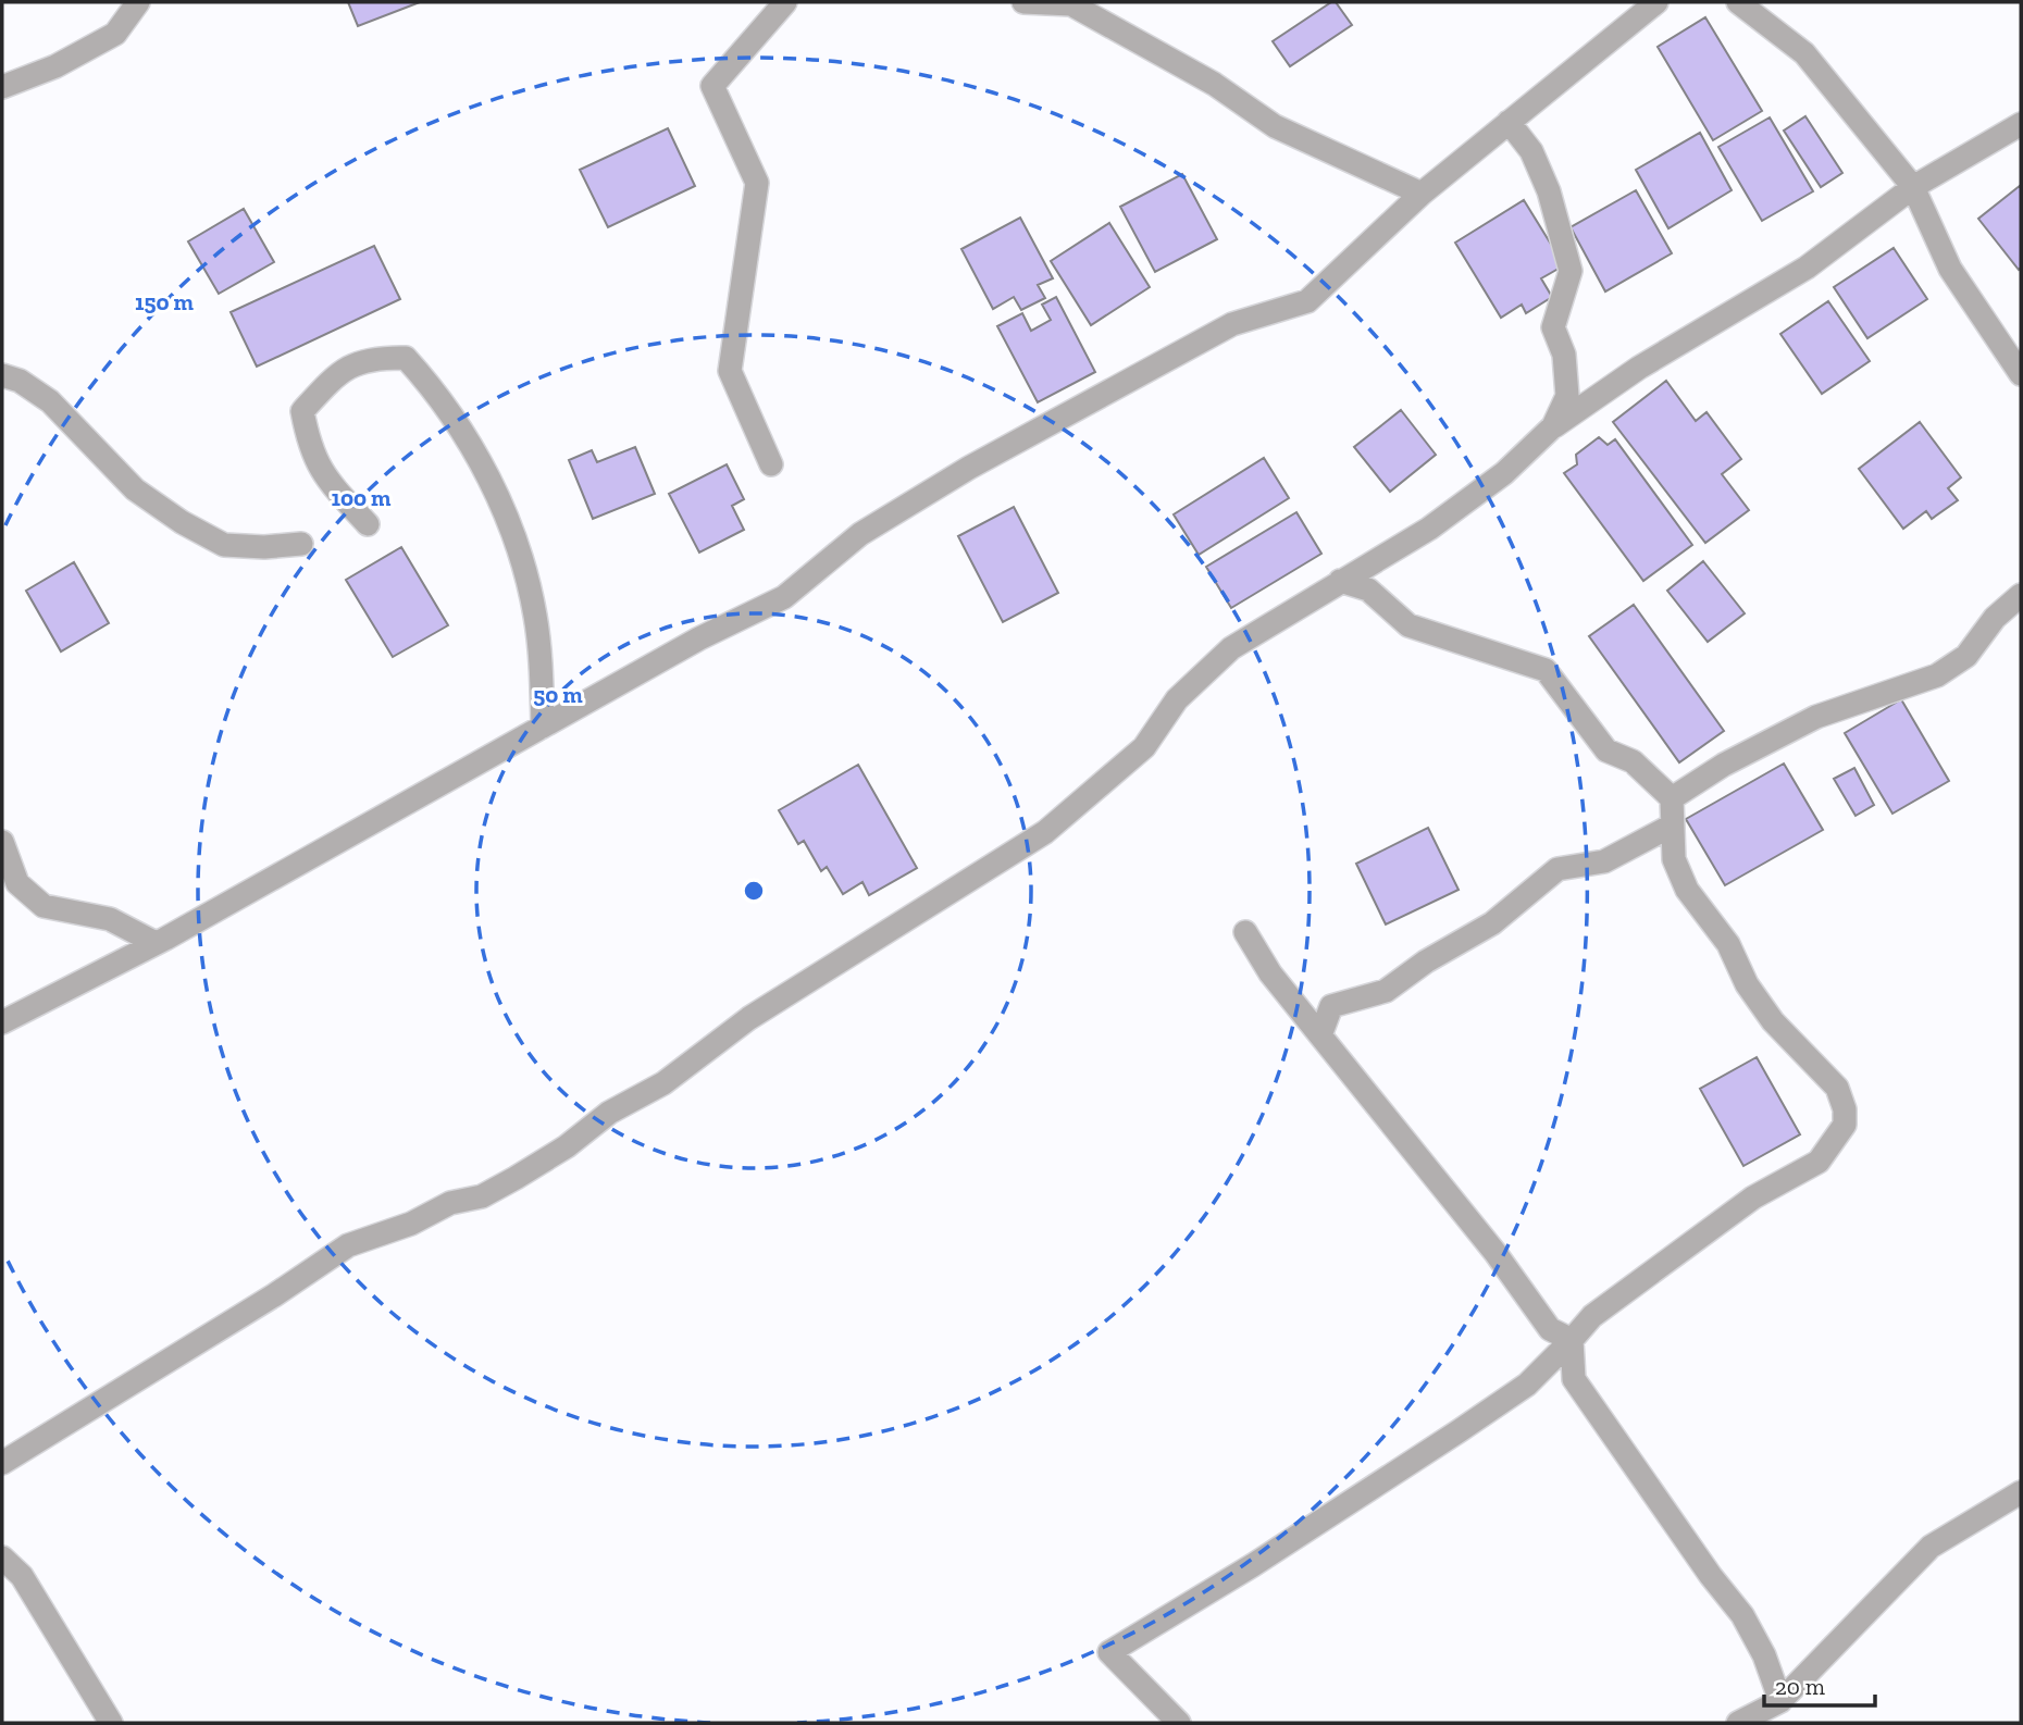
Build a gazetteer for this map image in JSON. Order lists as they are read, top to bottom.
{
  "scale_bar": "20 m",
  "rings": ["150 m", "100 m", "50 m"]
}
